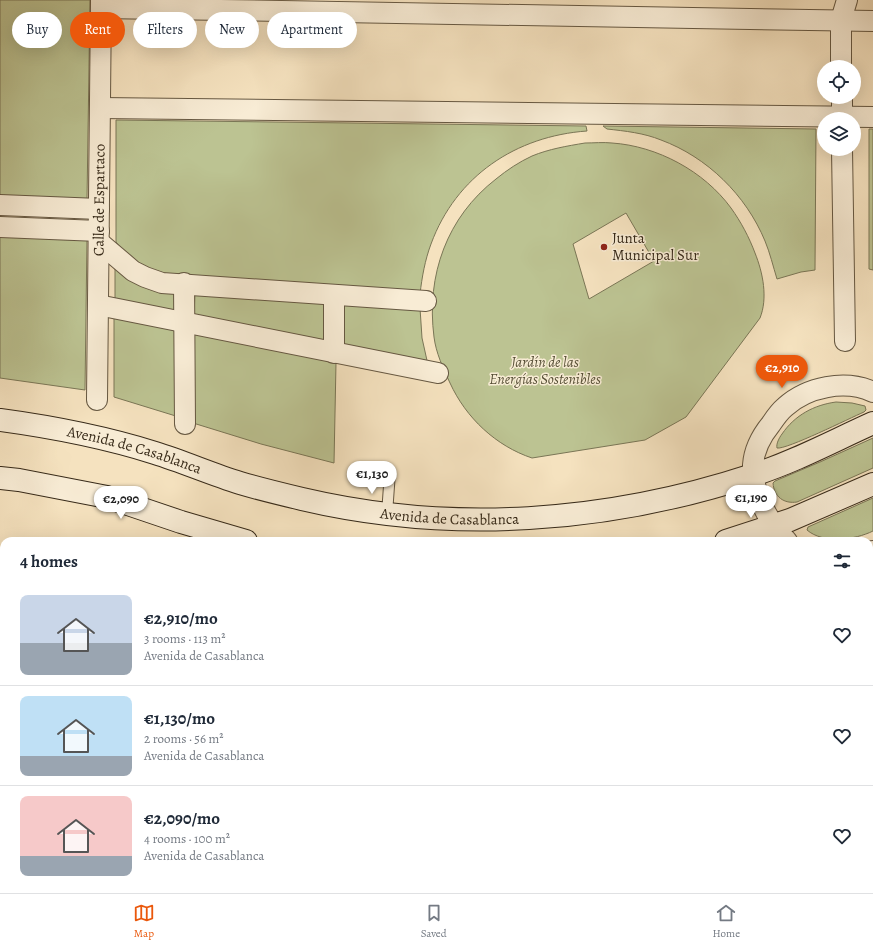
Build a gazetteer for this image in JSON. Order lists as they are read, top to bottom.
{
  "streets": {
    "main road": ["Avenida de Casablanca"],
    "street": ["Calle de Espartaco"]
  },
  "parks": ["Jardín de las Energías Sostenibles"],
  "places": ["Junta Municipal Sur"],
  "page": {
    "chip": [
      "Buy",
      "Rent",
      "Filters",
      "New",
      "Apartment"
    ],
    "price": [
      "€2,910",
      "€1,130",
      "€1,190",
      "€2,090"
    ],
    "heading": "4 homes",
    "list": [
      {
        "name": "€2,910/mo",
        "note": "3 rooms · 113 m² · Avenida de Casablanca"
      },
      {
        "name": "€1,130/mo",
        "note": "2 rooms · 56 m² · Avenida de Casablanca"
      },
      {
        "name": "€2,090/mo",
        "note": "4 rooms · 100 m² · Avenida de Casablanca"
      }
    ],
    "tabs": ["Map", "Saved", "Home"]
  }
}
